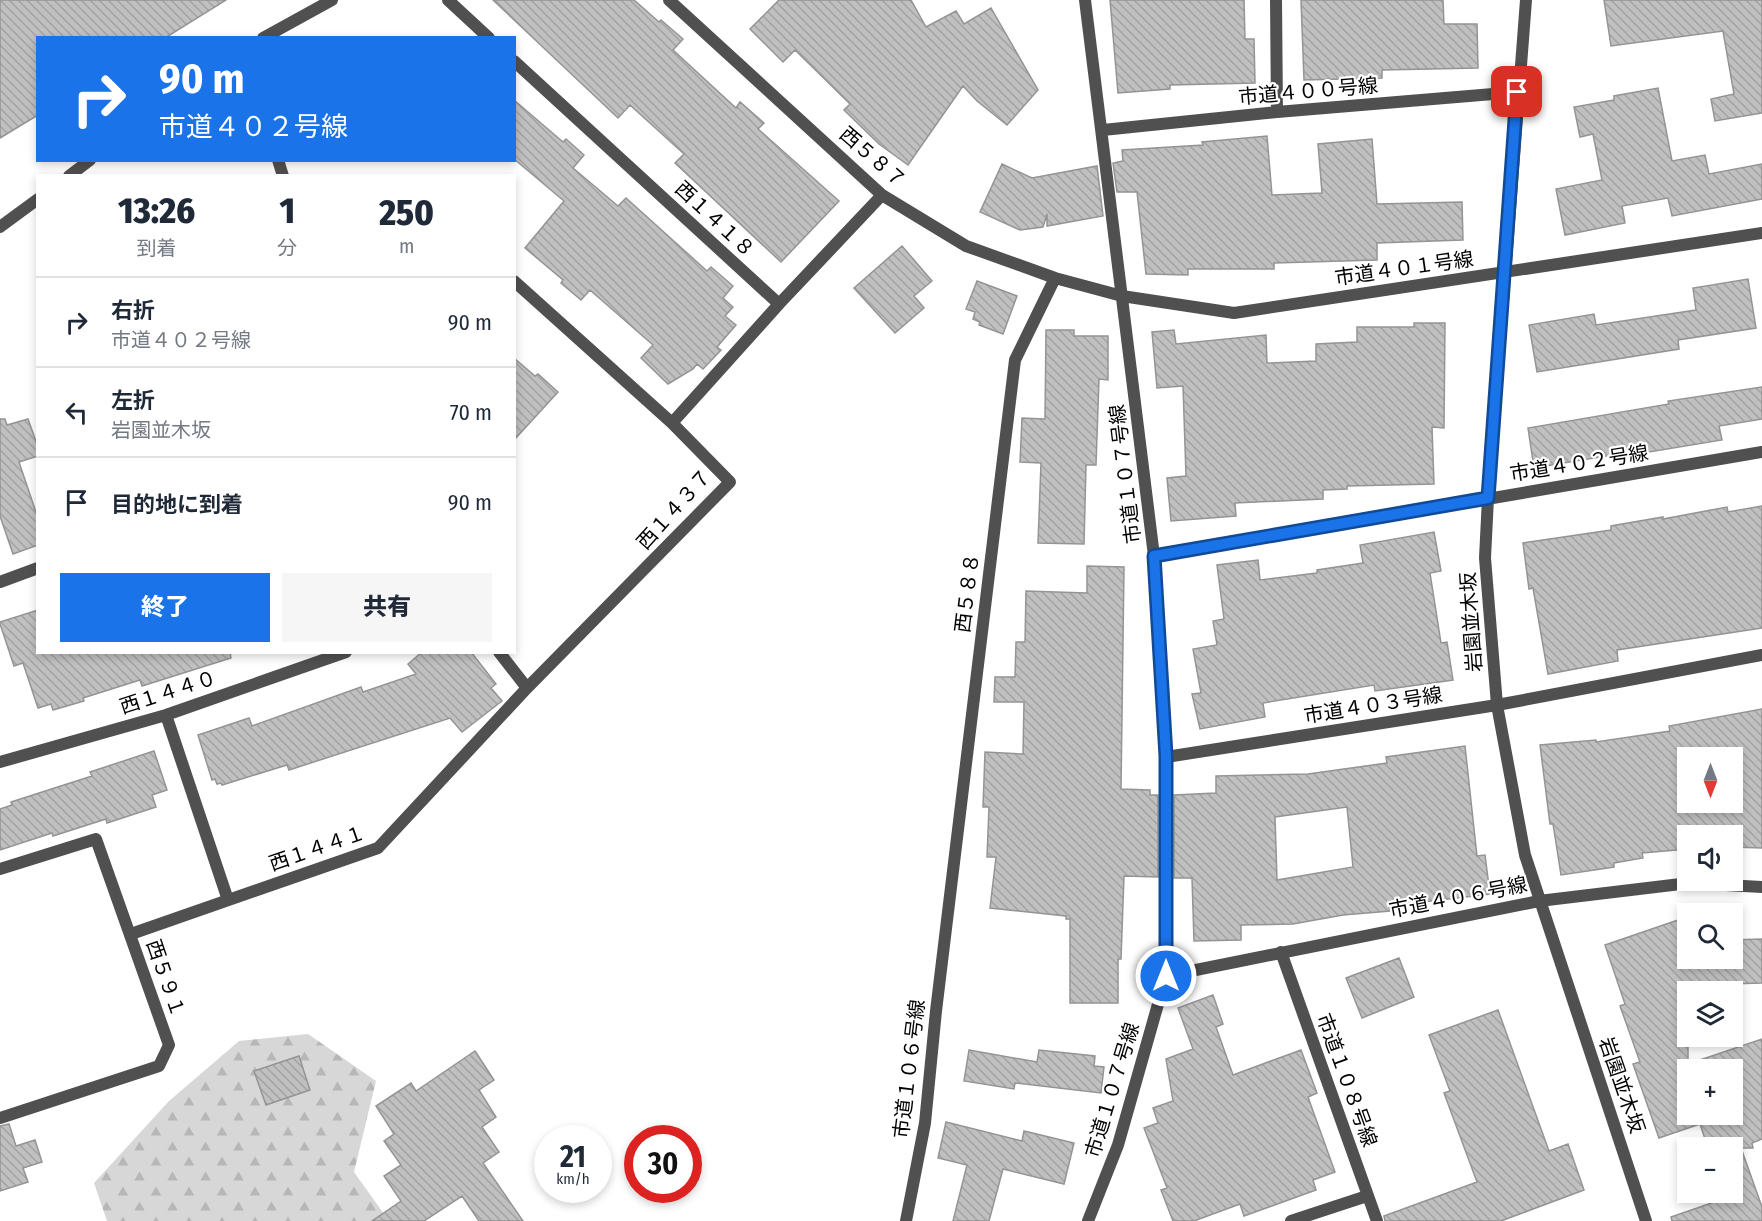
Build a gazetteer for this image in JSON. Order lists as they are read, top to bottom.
{
  "streets": {
    "street": [
      "市道４００号線",
      "西５８７",
      "西１４１８",
      "市道４０１号線",
      "市道４０２号線",
      "市道１０７号線",
      "西１４３７",
      "西５８８",
      "岩園並木坂",
      "西１４４０",
      "市道４０３号線",
      "西１４４１",
      "市道４０６号線",
      "西５９１",
      "市道１０６号線",
      "市道１０８号線"
    ]
  },
  "crossings": [
    ["市道４００号線", "市道１０７号線"],
    ["市道４００号線", "岩園並木坂"],
    ["西５８７", "市道４０１号線"],
    ["西５８７", "市道１０７号線"],
    ["西５８７", "西５８８"],
    ["市道４０１号線", "市道１０７号線"],
    ["市道４０１号線", "岩園並木坂"],
    ["市道４０２号線", "市道１０７号線"],
    ["市道４０２号線", "岩園並木坂"],
    ["市道１０７号線", "市道４０３号線"],
    ["市道１０７号線", "市道４０６号線"],
    ["西１４３７", "西１４４１"],
    ["西５８８", "市道１０６号線"],
    ["岩園並木坂", "市道４０３号線"],
    ["岩園並木坂", "市道４０６号線"],
    ["西１４４１", "西５９１"],
    ["市道４０６号線", "市道１０８号線"]
  ],
  "north": "bottom",
  "page": {
    "turn": ["90 m", "市道４０２号線"],
    "eta": [
      "13:26",
      "到着",
      "1",
      "分",
      "250",
      "m"
    ],
    "list": [
      {
        "name": "右折",
        "note": "市道４０２号線",
        "value": "90 m"
      },
      {
        "name": "左折",
        "note": "岩園並木坂",
        "value": "70 m"
      },
      {
        "name": "目的地に到着",
        "value": "90 m"
      }
    ],
    "buttons": ["終了", "共有"],
    "map_buttons": ["+", "−"],
    "speed": "21 km/h",
    "limit": "30"
  }
}
